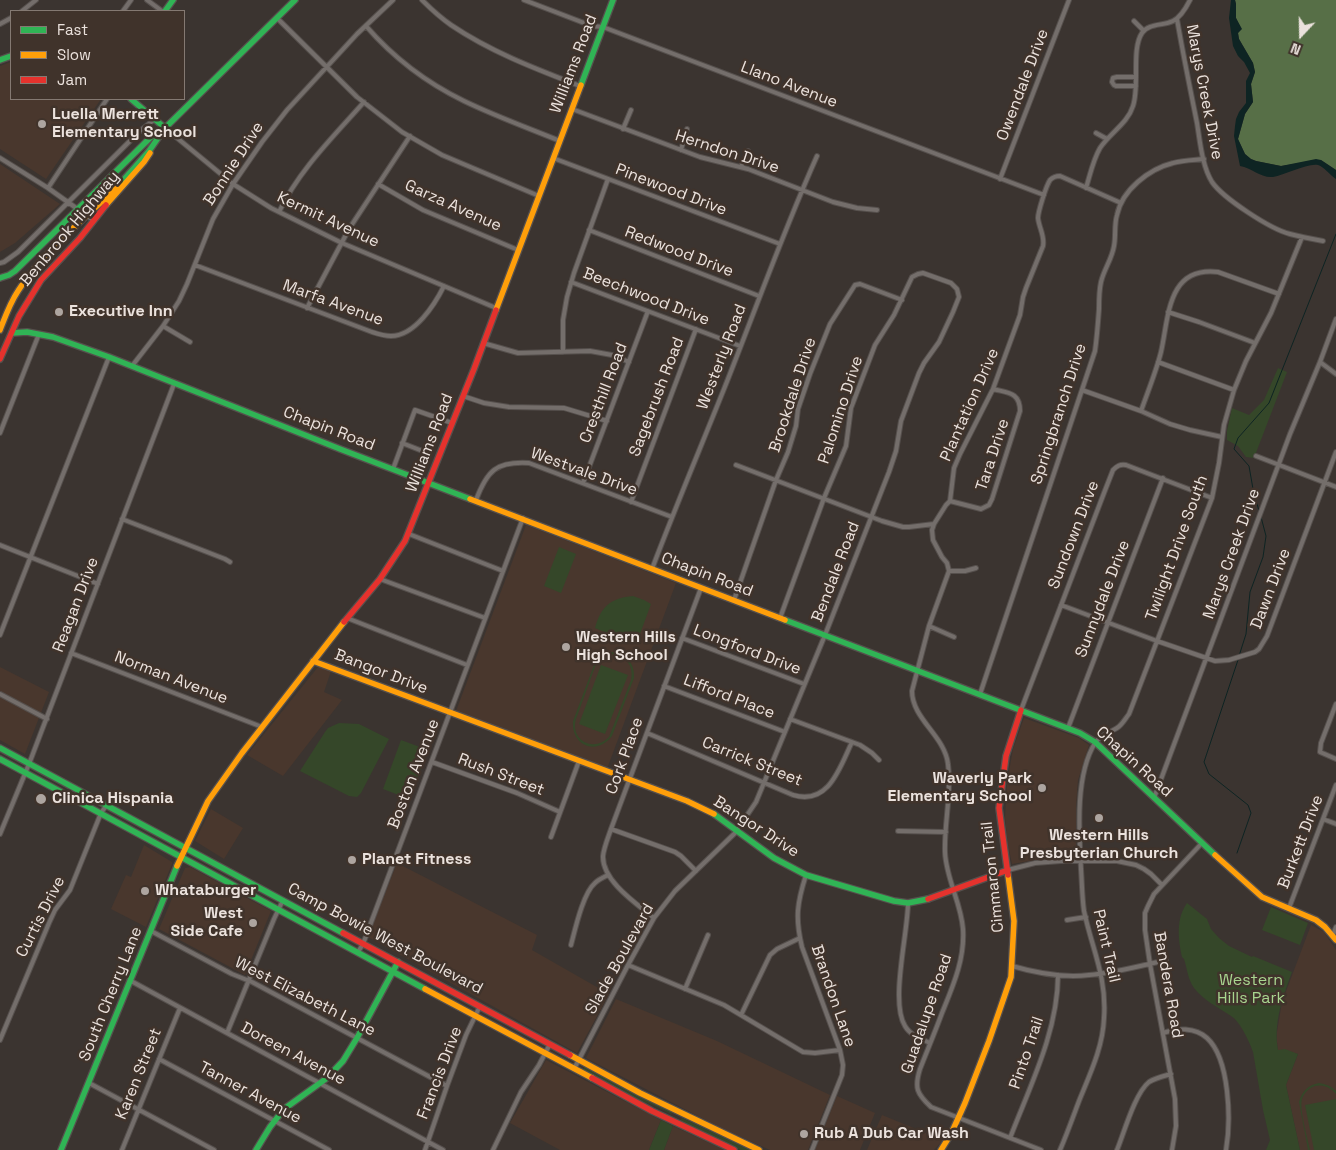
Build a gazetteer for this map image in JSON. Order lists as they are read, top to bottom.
{
  "streets": {
    "street": [
      "Williams Road",
      "Llano Avenue",
      "Owendale Drive",
      "Marys Creek Drive",
      "Herndon Drive",
      "Bonnie Drive",
      "Pinewood Drive",
      "Garza Avenue",
      "Kermit Avenue",
      "Benbrook Highway",
      "Redwood Drive",
      "Beechwood Drive",
      "Marfa Avenue",
      "Westerly Road",
      "Cresthill Road",
      "Brookdale Drive",
      "Sagebrush Road",
      "Plantation Drive",
      "Palomino Drive",
      "Springbranch Drive",
      "Chapin Road",
      "Tara Drive",
      "Westvale Drive",
      "Sundown Drive",
      "Twilight Drive South",
      "Bendale Road",
      "Dawn Drive",
      "Sunnydale Drive",
      "Reagan Drive",
      "Longford Drive",
      "Bangor Drive",
      "Norman Avenue",
      "Lifford Place",
      "Cork Place",
      "Carrick Street",
      "Boston Avenue",
      "Rush Street",
      "Burkett Drive",
      "Cimmaron Trail",
      "Curtis Drive",
      "Camp Bowie West Boulevard",
      "Paint Trail",
      "Slade Boulevard",
      "Bandera Road",
      "South Cherry Lane",
      "Brandon Lane",
      "West Elizabeth Lane",
      "Guadalupe Road",
      "Pinto Trail",
      "Doreen Avenue",
      "Francis Drive",
      "Karen Street",
      "Tanner Avenue"
    ]
  },
  "crossings": [
    ["Williams Road", "Llano Avenue"],
    ["Williams Road", "Herndon Drive"],
    ["Williams Road", "Pinewood Drive"],
    ["Williams Road", "Garza Avenue"],
    ["Williams Road", "Kermit Avenue"],
    ["Williams Road", "Chapin Road"],
    ["Williams Road", "Bangor Drive"],
    ["Williams Road", "Norman Avenue"],
    ["Williams Road", "Camp Bowie West Boulevard"],
    ["Williams Road", "South Cherry Lane"],
    ["Llano Avenue", "Owendale Drive"],
    ["Llano Avenue", "Plantation Drive"],
    ["Marys Creek Drive", "Springbranch Drive"],
    ["Marys Creek Drive", "Chapin Road"],
    ["Marys Creek Drive", "Twilight Drive South"],
    ["Marys Creek Drive", "Dawn Drive"],
    ["Herndon Drive", "Westerly Road"],
    ["Bonnie Drive", "Kermit Avenue"],
    ["Bonnie Drive", "Marfa Avenue"],
    ["Bonnie Drive", "Chapin Road"],
    ["Pinewood Drive", "Westerly Road"],
    ["Kermit Avenue", "Benbrook Highway"],
    ["Kermit Avenue", "Marfa Avenue"],
    ["Benbrook Highway", "Chapin Road"],
    ["Redwood Drive", "Westerly Road"],
    ["Beechwood Drive", "Westerly Road"],
    ["Beechwood Drive", "Cresthill Road"],
    ["Beechwood Drive", "Sagebrush Road"],
    ["Westerly Road", "Chapin Road"],
    ["Westerly Road", "Westvale Drive"],
    ["Cresthill Road", "Westvale Drive"],
    ["Brookdale Drive", "Palomino Drive"],
    ["Sagebrush Road", "Westvale Drive"],
    ["Plantation Drive", "Tara Drive"],
    ["Palomino Drive", "Chapin Road"],
    ["Palomino Drive", "Bendale Road"],
    ["Springbranch Drive", "Chapin Road"],
    ["Chapin Road", "Westvale Drive"],
    ["Chapin Road", "Sundown Drive"],
    ["Chapin Road", "Twilight Drive South"],
    ["Chapin Road", "Bendale Road"],
    ["Chapin Road", "Sunnydale Drive"],
    ["Chapin Road", "Reagan Drive"],
    ["Chapin Road", "Cork Place"],
    ["Chapin Road", "Boston Avenue"],
    ["Chapin Road", "Burkett Drive"],
    ["Chapin Road", "Cimmaron Trail"],
    ["Chapin Road", "Paint Trail"],
    ["Chapin Road", "Slade Boulevard"],
    ["Chapin Road", "Bandera Road"],
    ["Chapin Road", "Guadalupe Road"],
    ["Sundown Drive", "Twilight Drive South"],
    ["Sundown Drive", "Dawn Drive"],
    ["Sundown Drive", "Sunnydale Drive"],
    ["Sundown Drive", "Cimmaron Trail"],
    ["Twilight Drive South", "Dawn Drive"],
    ["Twilight Drive South", "Paint Trail"],
    ["Bendale Road", "Slade Boulevard"],
    ["Dawn Drive", "Sunnydale Drive"],
    ["Reagan Drive", "Norman Avenue"],
    ["Reagan Drive", "Camp Bowie West Boulevard"],
    ["Longford Drive", "Cork Place"],
    ["Longford Drive", "Slade Boulevard"],
    ["Bangor Drive", "Cork Place"],
    ["Bangor Drive", "Boston Avenue"],
    ["Bangor Drive", "Cimmaron Trail"],
    ["Bangor Drive", "Paint Trail"],
    ["Bangor Drive", "Slade Boulevard"],
    ["Bangor Drive", "Bandera Road"],
    ["Bangor Drive", "Brandon Lane"],
    ["Bangor Drive", "Guadalupe Road"],
    ["Lifford Place", "Cork Place"],
    ["Lifford Place", "Slade Boulevard"],
    ["Cork Place", "Carrick Street"],
    ["Carrick Street", "Slade Boulevard"],
    ["Boston Avenue", "Rush Street"],
    ["Boston Avenue", "Camp Bowie West Boulevard"],
    ["Cimmaron Trail", "Guadalupe Road"],
    ["Curtis Drive", "Camp Bowie West Boulevard"],
    ["Camp Bowie West Boulevard", "Slade Boulevard"],
    ["Camp Bowie West Boulevard", "South Cherry Lane"],
    ["Camp Bowie West Boulevard", "Francis Drive"],
    ["South Cherry Lane", "West Elizabeth Lane"],
    ["South Cherry Lane", "Doreen Avenue"],
    ["West Elizabeth Lane", "Francis Drive"],
    ["Guadalupe Road", "Pinto Trail"],
    ["Doreen Avenue", "Francis Drive"],
    ["Doreen Avenue", "Karen Street"],
    ["Karen Street", "Tanner Avenue"]
  ],
  "parks": ["Western Hills Park"],
  "places": [
    "Luella Merrett Elementary School",
    "Executive Inn",
    "Western Hills High School",
    "Waverly Park Elementary School",
    "Clinica Hispania",
    "Western Hills Presbyterian Church",
    "Planet Fitness",
    "Whataburger",
    "West Side Cafe",
    "Rub A Dub Car Wash"
  ],
  "legend": ["Fast", "Slow", "Jam"],
  "north": "bottom"
}
